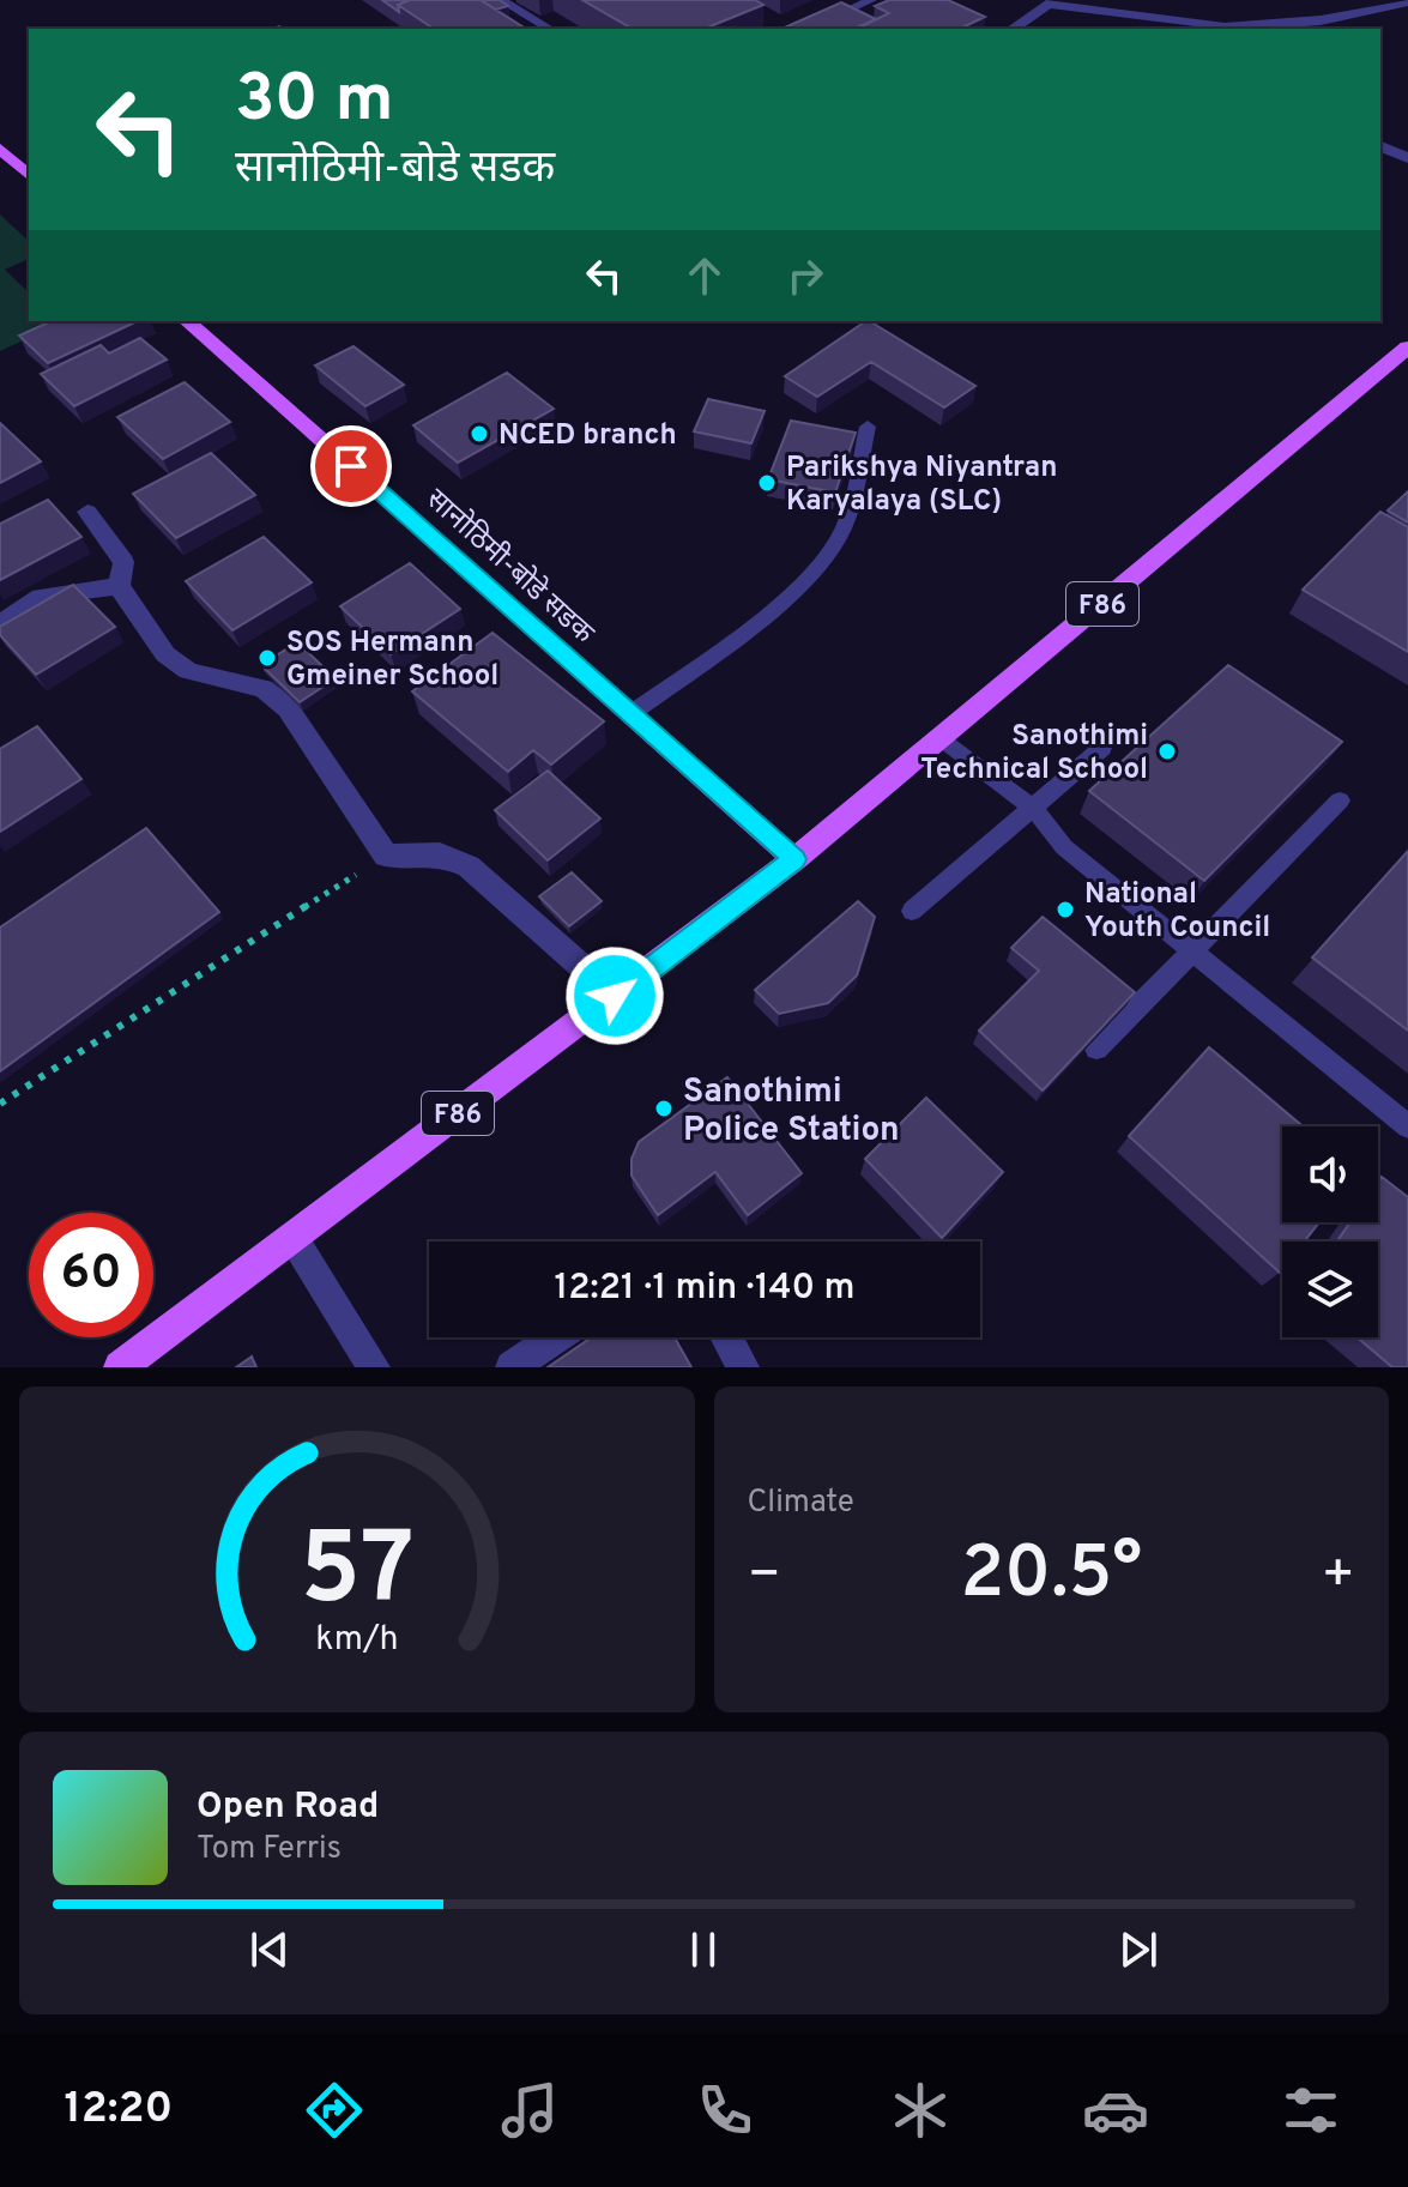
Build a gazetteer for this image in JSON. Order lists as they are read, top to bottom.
{
  "streets": {
    "main road": ["सानोठिमी-बोडे सडक", "F86"]
  },
  "crossings": [
    ["सानोठिमी-बोडे सडक", "F86"]
  ],
  "places": [
    "NCED branch",
    "Parikshya Niyantran Karyalaya (SLC)",
    "SOS Hermann Gmeiner School",
    "Sanothimi Technical School",
    "National Youth Council",
    "Sanothimi Police Station"
  ],
  "page": {
    "turn": ["30 m", "सानोठिमी-बोडे सडक"],
    "limit": "60",
    "trip": "12:21 · 1 min · 140 m",
    "tile": "Climate",
    "heat": ["−", "20.5°", "+"],
    "song": ["Open Road", "Tom Ferris"],
    "tabs": "12:20",
    "gauge": ["57", "km/h"]
  }
}
